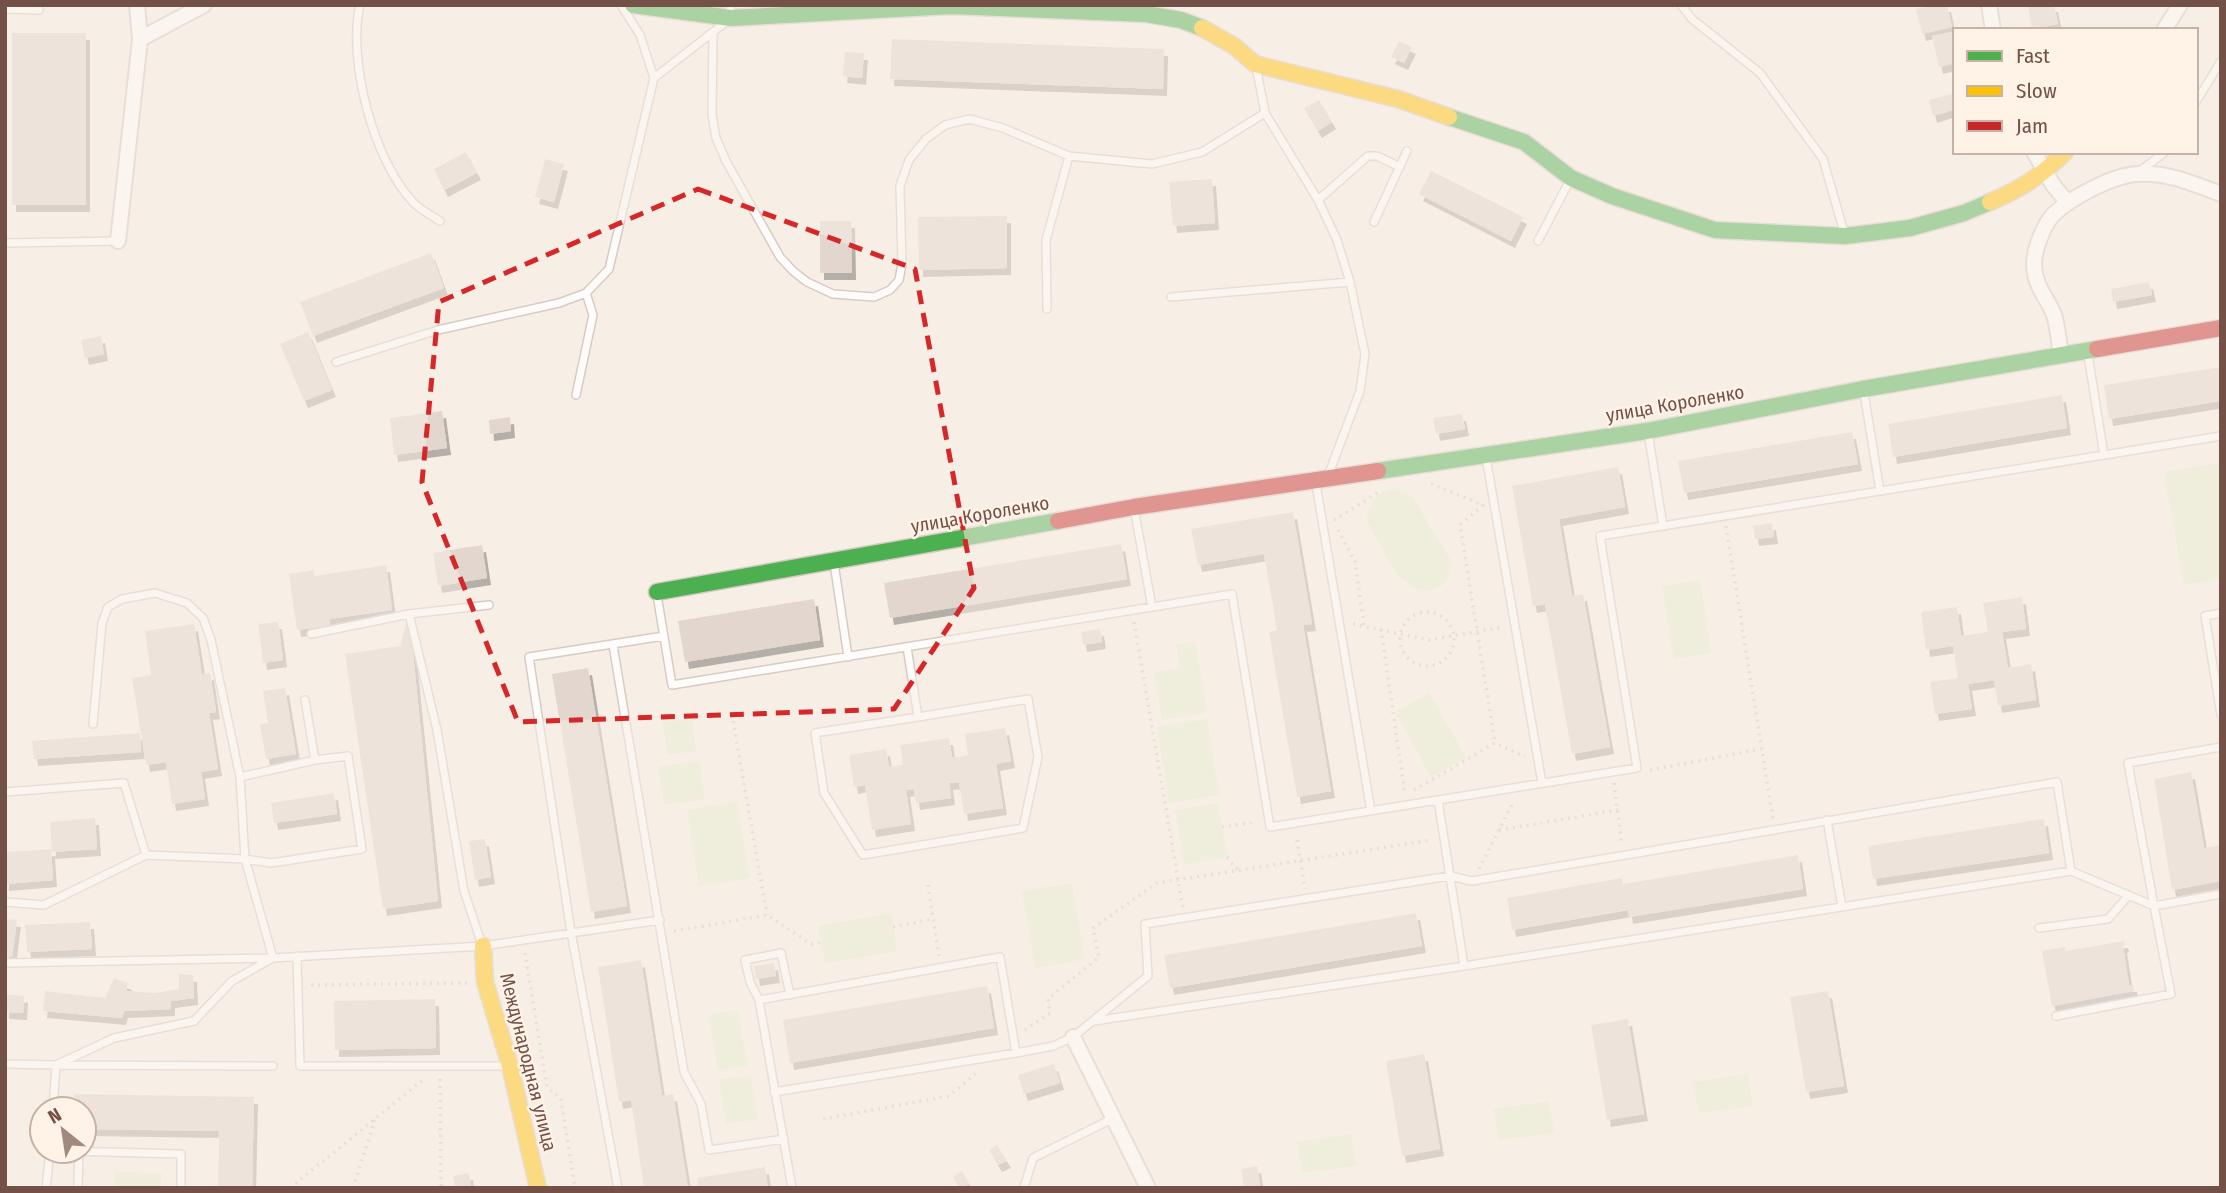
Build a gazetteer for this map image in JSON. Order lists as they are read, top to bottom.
{
  "streets": {
    "street": ["улица Короленко", "Международная улица"]
  },
  "legend": ["Fast", "Slow", "Jam"],
  "north": "top left"
}
